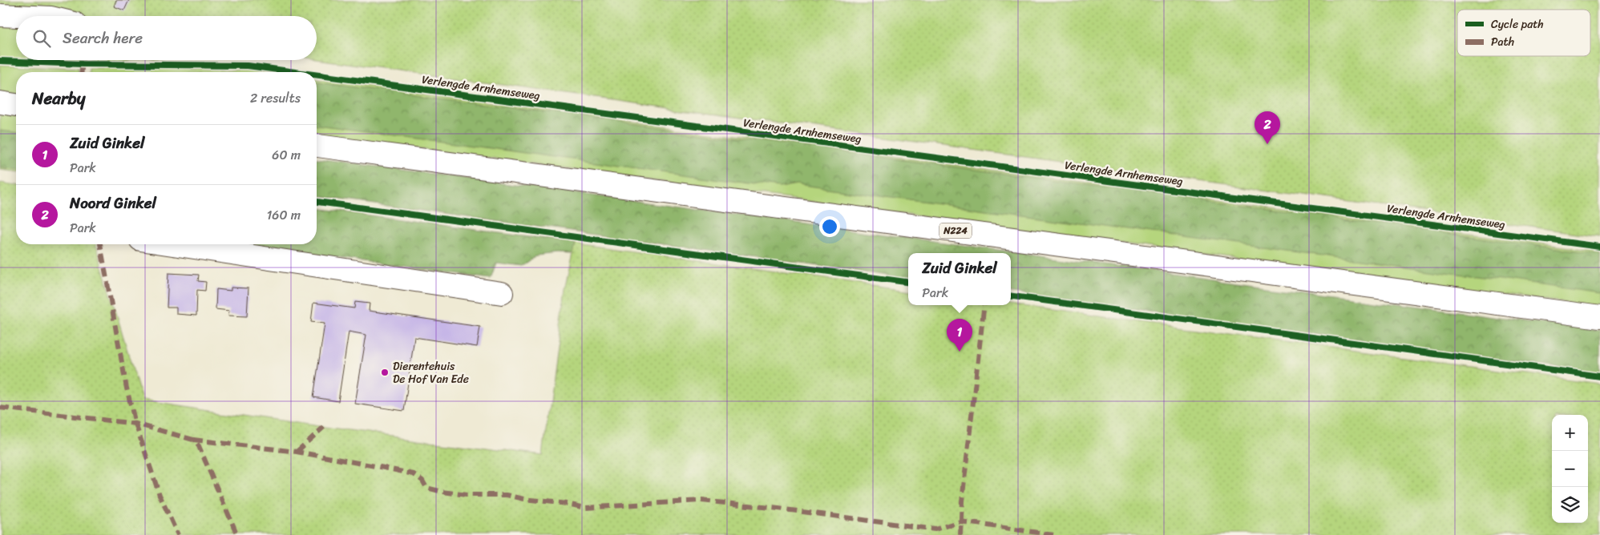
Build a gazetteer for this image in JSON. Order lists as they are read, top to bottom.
{
  "streets": {
    "main road": ["N224"],
    "cycle path": ["Verlengde Arnhemseweg"]
  },
  "places": ["Dierentehuis De Hof Van Ede"],
  "legend": ["Cycle path", "Path"],
  "page": {
    "search": "Search here",
    "heading": ["Nearby", "2 results"],
    "pins": ["2", "1"],
    "list": [
      {
        "mark": "1",
        "name": "Zuid Ginkel",
        "note": "Park",
        "value": "60 m"
      },
      {
        "mark": "2",
        "name": "Noord Ginkel",
        "note": "Park",
        "value": "160 m"
      }
    ],
    "popup": ["Zuid Ginkel", "Park"],
    "map_buttons": ["+", "−"]
  }
}
